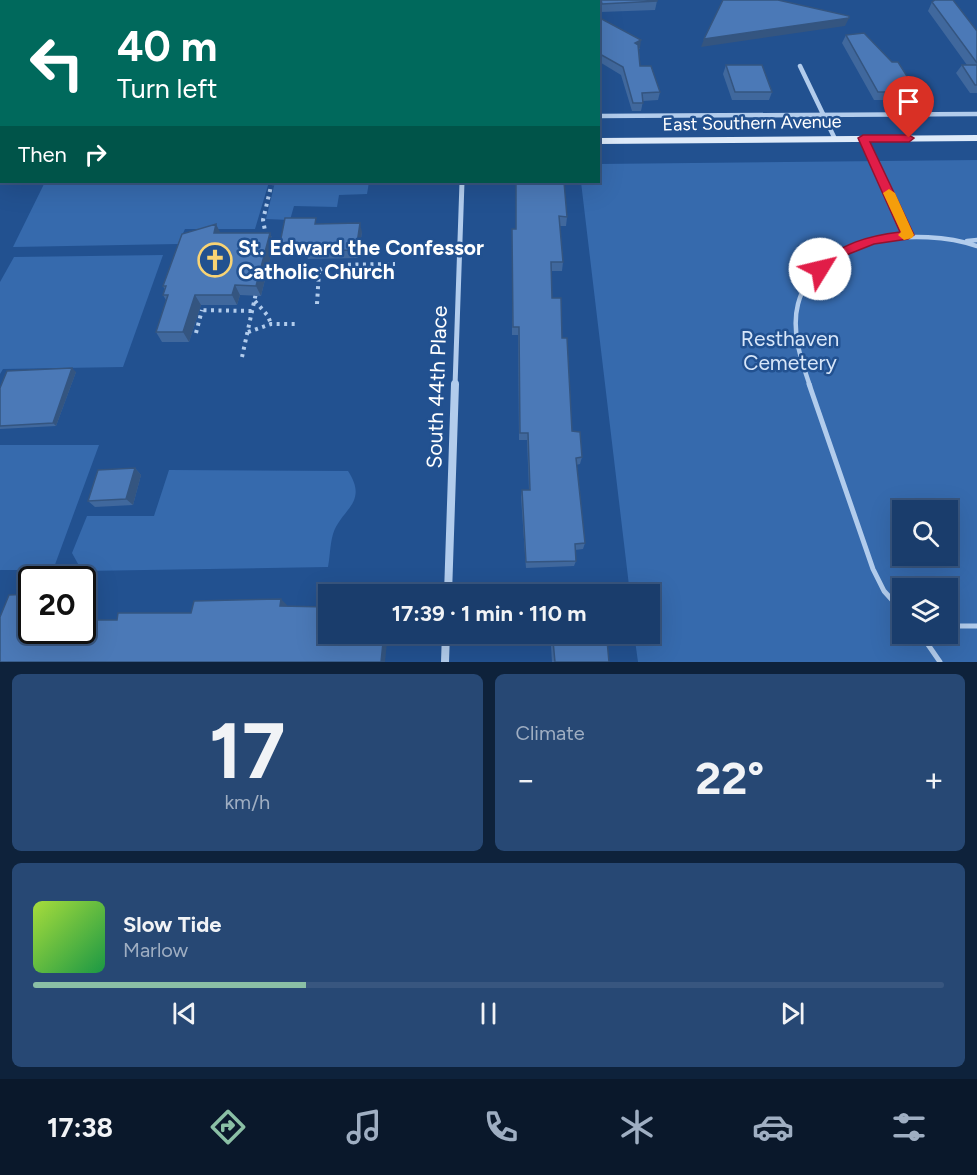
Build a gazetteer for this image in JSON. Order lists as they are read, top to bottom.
{
  "streets": {
    "main road": ["East Southern Avenue"],
    "street": ["South 44th Place"]
  },
  "parks": ["Resthaven Cemetery"],
  "places": {
    "church": ["St. Edward the Confessor Catholic Church"]
  },
  "page": {
    "turn": ["40 m", "Turn left"],
    "then": "Then",
    "limit": "20",
    "trip": "17:39 · 1 min · 110 m",
    "tile": [
      ["17", "km/h"],
      "Climate"
    ],
    "heat": ["−", "22°", "+"],
    "song": ["Slow Tide", "Marlow"],
    "tabs": "17:38"
  }
}
